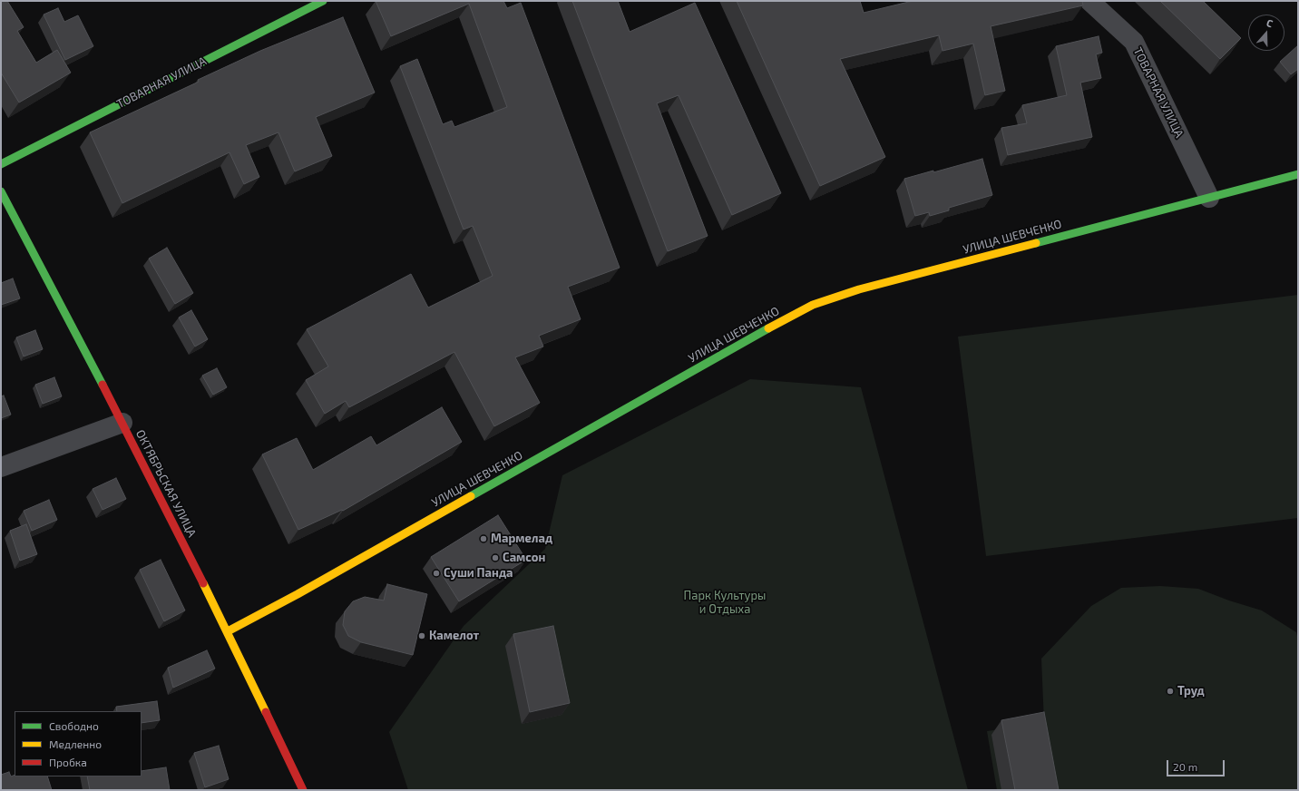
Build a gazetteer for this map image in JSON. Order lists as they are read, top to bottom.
{
  "streets": {
    "street": ["ТОВАРНАЯ УЛИЦА", "УЛИЦА ШЕВЧЕНКО", "ОКТЯБРЬСКАЯ УЛИЦА"]
  },
  "crossings": [
    ["ТОВАРНАЯ УЛИЦА", "УЛИЦА ШЕВЧЕНКО"],
    ["УЛИЦА ШЕВЧЕНКО", "ОКТЯБРЬСКАЯ УЛИЦА"]
  ],
  "parks": ["Парк Культуры и Отдыха"],
  "places": [
    "Мармелад",
    "Самсон",
    "Суши Панда",
    "Камелот",
    "Труд"
  ],
  "legend": ["Свободно", "Медленно", "Пробка"],
  "scale_bar": "20 m",
  "north": "top"
}
